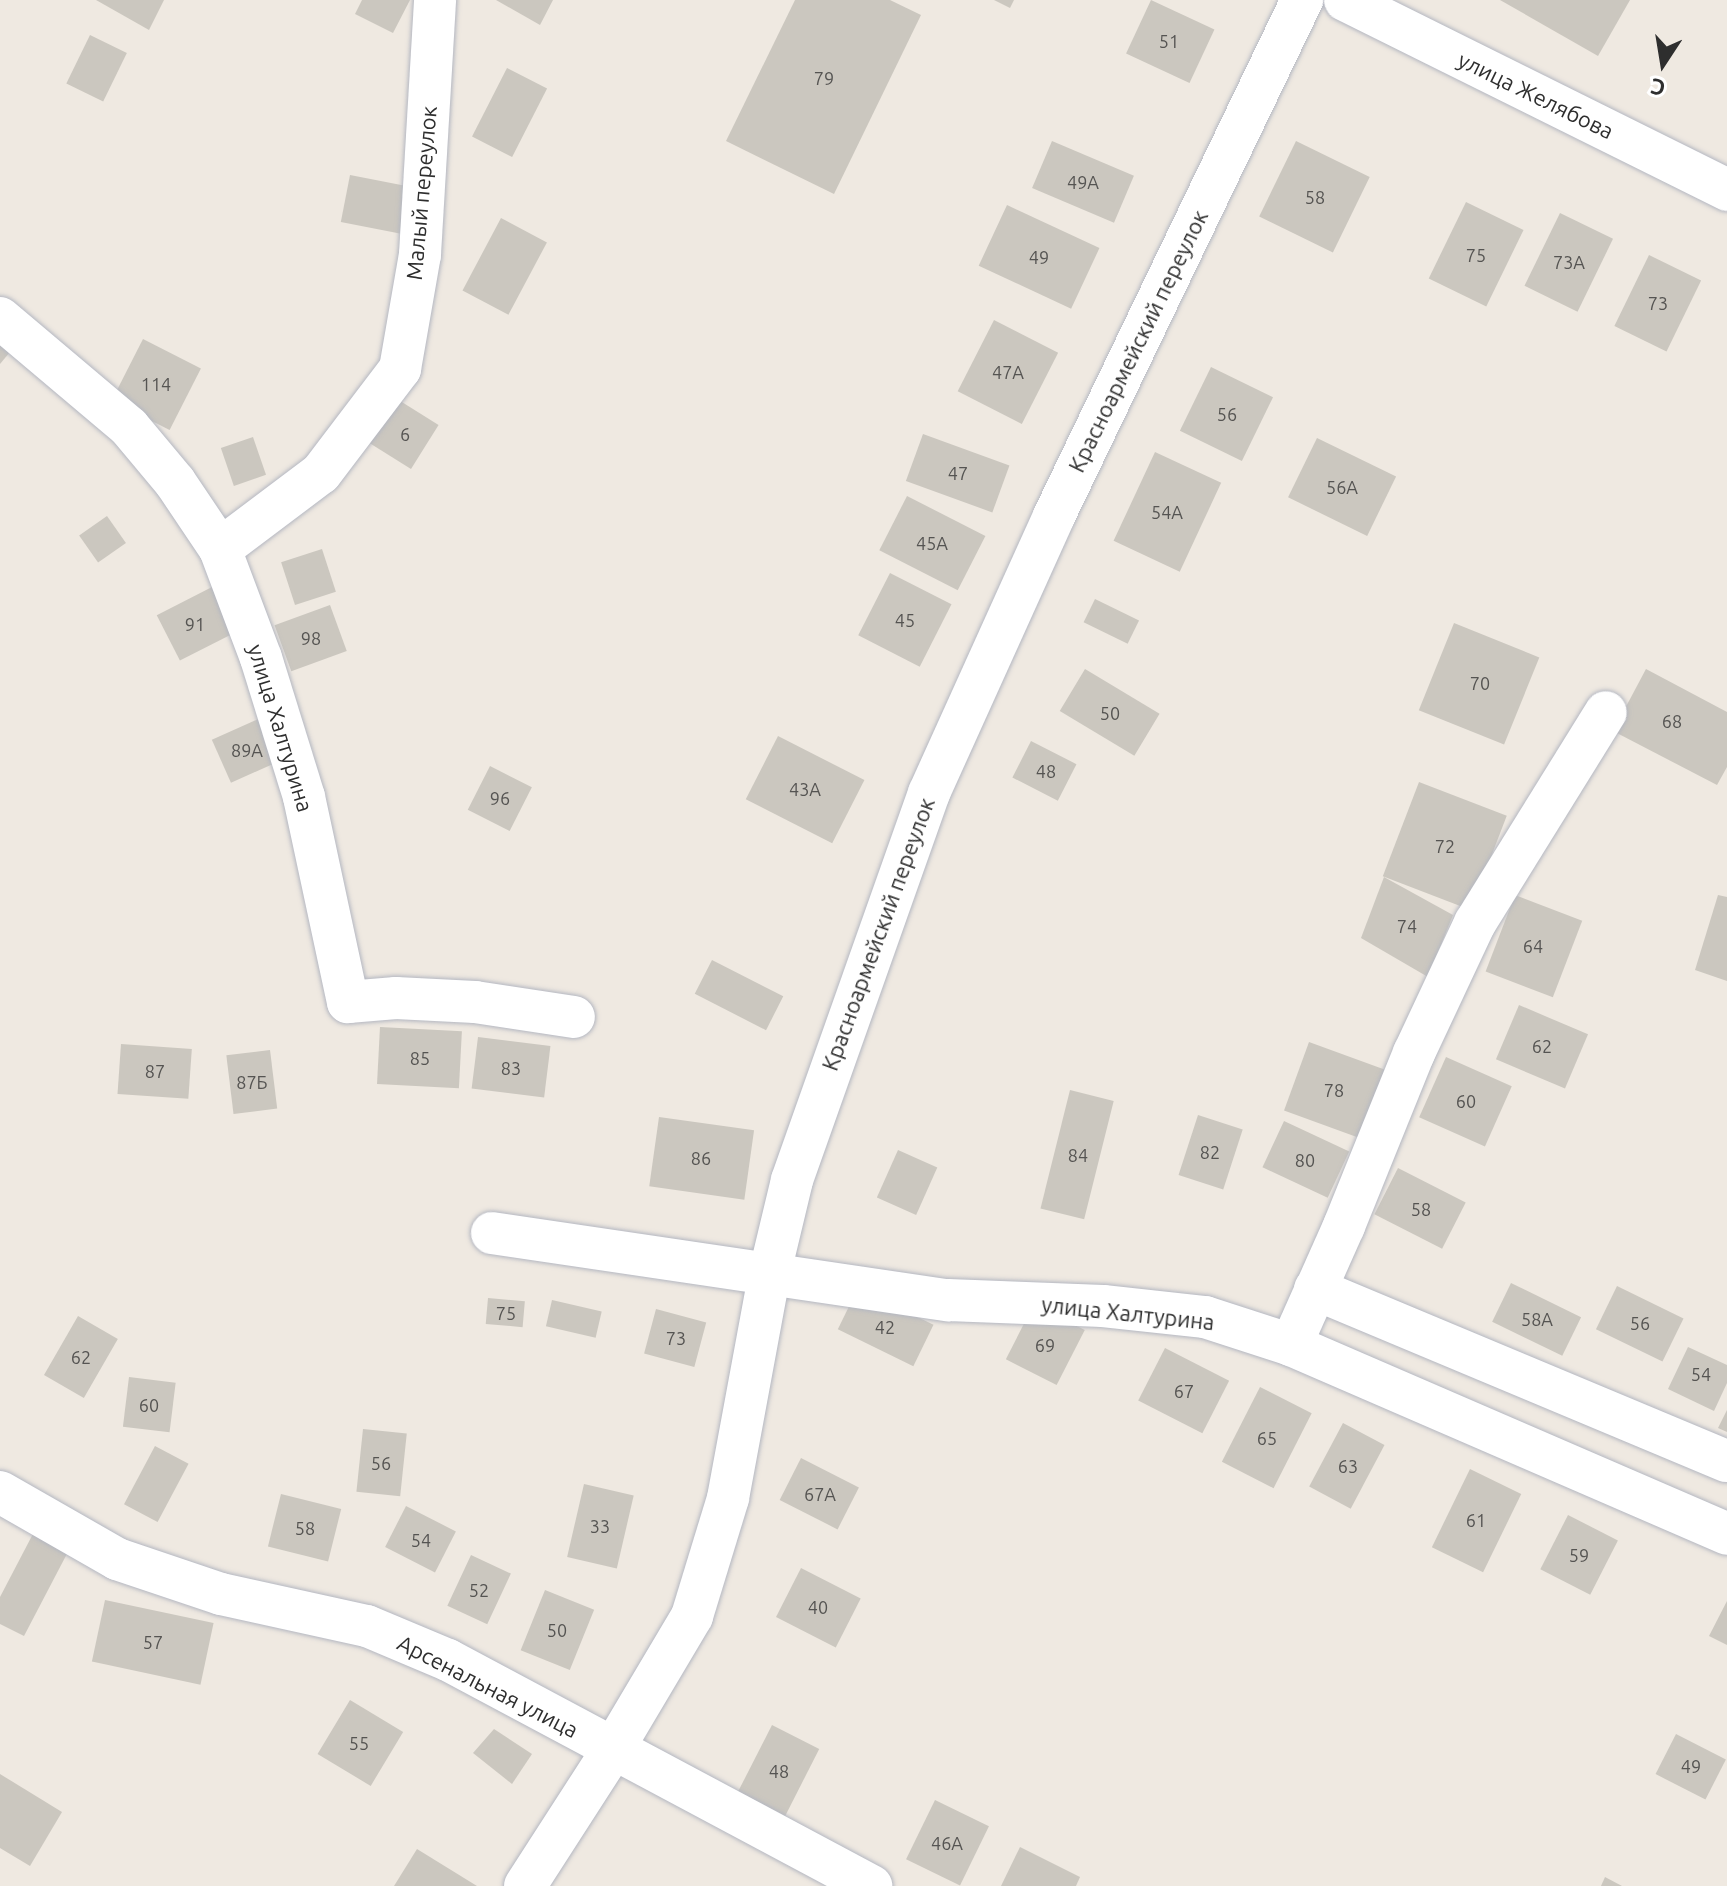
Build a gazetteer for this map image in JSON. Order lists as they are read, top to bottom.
{
  "streets": {
    "street": [
      "улица Желябова",
      "Малый переулок",
      "Красноармейский переулок",
      "улица Халтурина",
      "Арсенальная улица"
    ]
  },
  "crossings": [
    ["Малый переулок", "улица Халтурина"],
    ["Красноармейский переулок", "улица Халтурина"],
    ["Красноармейский переулок", "Арсенальная улица"]
  ],
  "house_numbers": [
    "51",
    "79",
    "49А",
    "58",
    "75",
    "49",
    "73А",
    "73",
    "47А",
    "114",
    "56",
    "6",
    "47",
    "56А",
    "54А",
    "45А",
    "45",
    "91",
    "98",
    "70",
    "50",
    "68",
    "89А",
    "48",
    "43А",
    "96",
    "72",
    "74",
    "64",
    "62",
    "85",
    "83",
    "87",
    "87Б",
    "78",
    "60",
    "82",
    "84",
    "86",
    "80",
    "58",
    "75",
    "58А",
    "56",
    "42",
    "73",
    "69",
    "62",
    "54",
    "67",
    "60",
    "65",
    "56",
    "63",
    "67А",
    "61",
    "33",
    "58",
    "54",
    "59",
    "52",
    "40",
    "50",
    "57",
    "55",
    "49",
    "48",
    "46А"
  ],
  "north": "bottom"
}
